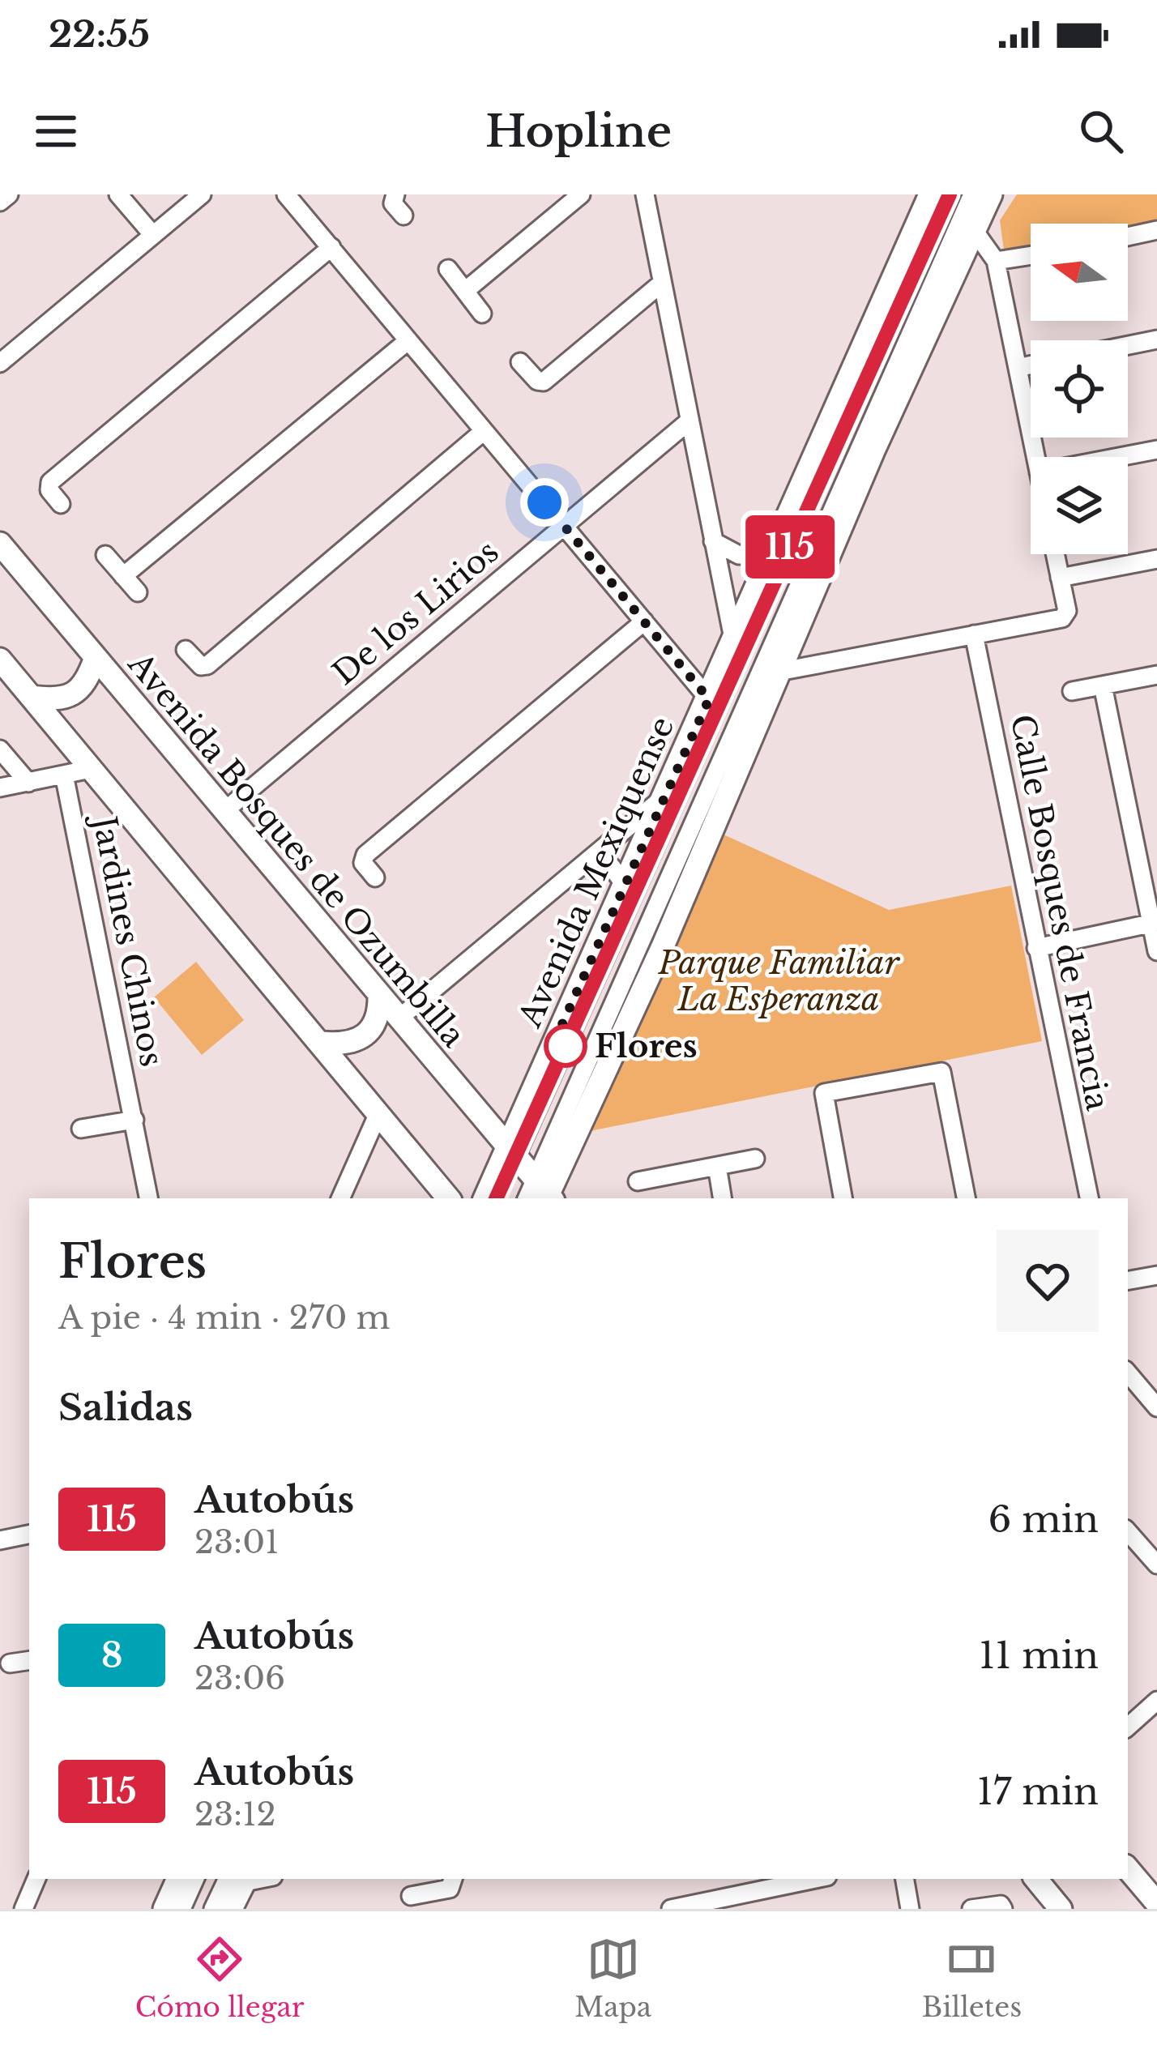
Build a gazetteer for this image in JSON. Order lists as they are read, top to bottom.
{
  "streets": {
    "main road": ["Avenida Bosques de Ozumbilla", "Avenida Mexiquense"],
    "street": ["De los Lirios", "Calle Bosques de Francia", "Jardines Chinos"]
  },
  "crossings": [
    ["De los Lirios", "Avenida Bosques de Ozumbilla"],
    ["Avenida Bosques de Ozumbilla", "Avenida Mexiquense"]
  ],
  "parks": ["Parque Familiar La Esperanza"],
  "places": ["Flores"],
  "lines": ["bus line 115"],
  "north": "left",
  "page": {
    "status": "22:55",
    "header": "Hopline",
    "on_map": "115",
    "heading": [
      ["Flores", "A pie · 4 min · 270 m"],
      "Salidas"
    ],
    "list": [
      {
        "mark": "115",
        "name": "Autobús",
        "note": "23:01",
        "value": "6 min"
      },
      {
        "mark": "8",
        "name": "Autobús",
        "note": "23:06",
        "value": "11 min"
      },
      {
        "mark": "115",
        "name": "Autobús",
        "note": "23:12",
        "value": "17 min"
      }
    ],
    "tabs": ["Cómo llegar", "Mapa", "Billetes"]
  }
}
